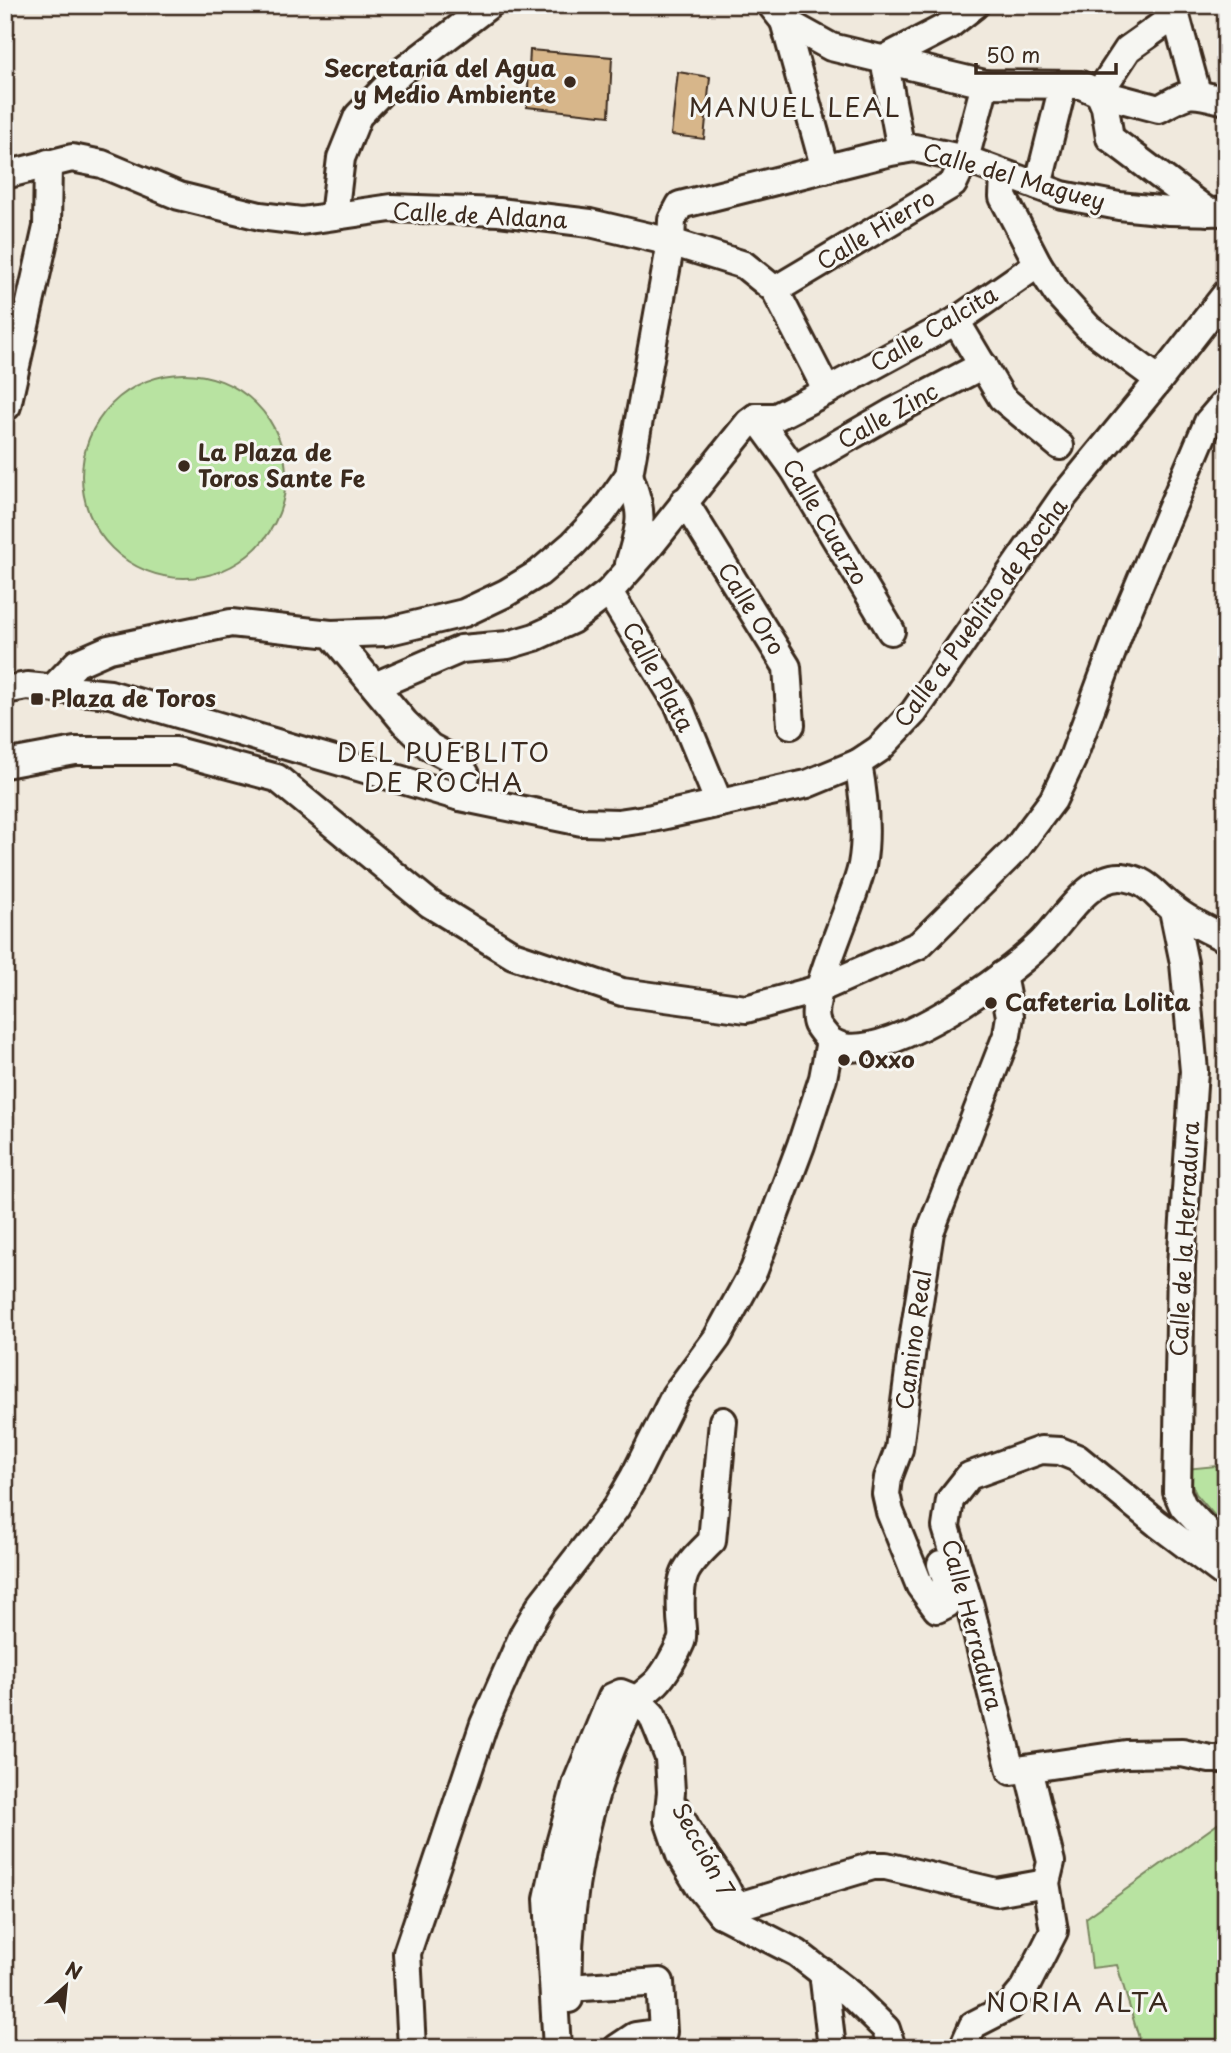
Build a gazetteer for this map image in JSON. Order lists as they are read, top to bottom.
{
  "streets": {
    "street": [
      "Calle del Maguey",
      "Calle de Aldana",
      "Calle Hierro",
      "Calle Calcita",
      "Calle Zinc",
      "Calle Cuarzo",
      "Calle Oro",
      "Calle a Pueblito de Rocha",
      "Calle Plata",
      "Calle de la Herradura",
      "Camino Real",
      "Calle Herradura",
      "Sección 7"
    ]
  },
  "crossings": [
    ["Calle del Maguey", "Calle de Aldana"],
    ["Calle del Maguey", "Calle Hierro"],
    ["Calle de Aldana", "Calle Hierro"],
    ["Calle de Aldana", "Calle Calcita"],
    ["Calle Zinc", "Calle Cuarzo"],
    ["Calle a Pueblito de Rocha", "Calle Plata"],
    ["Camino Real", "Calle Herradura"]
  ],
  "districts": ["MANUEL LEAL", "DEL PUEBLITO DE ROCHA", "NORIA ALTA"],
  "places": {
    "other": [
      "Secretaria del Agua y Medio Ambiente",
      "La Plaza de Toros Sante Fe",
      "Cafeteria Lolita",
      "Oxxo"
    ],
    "transit": ["Plaza de Toros"]
  },
  "scale_bar": "50 m",
  "north": "top right"
}
